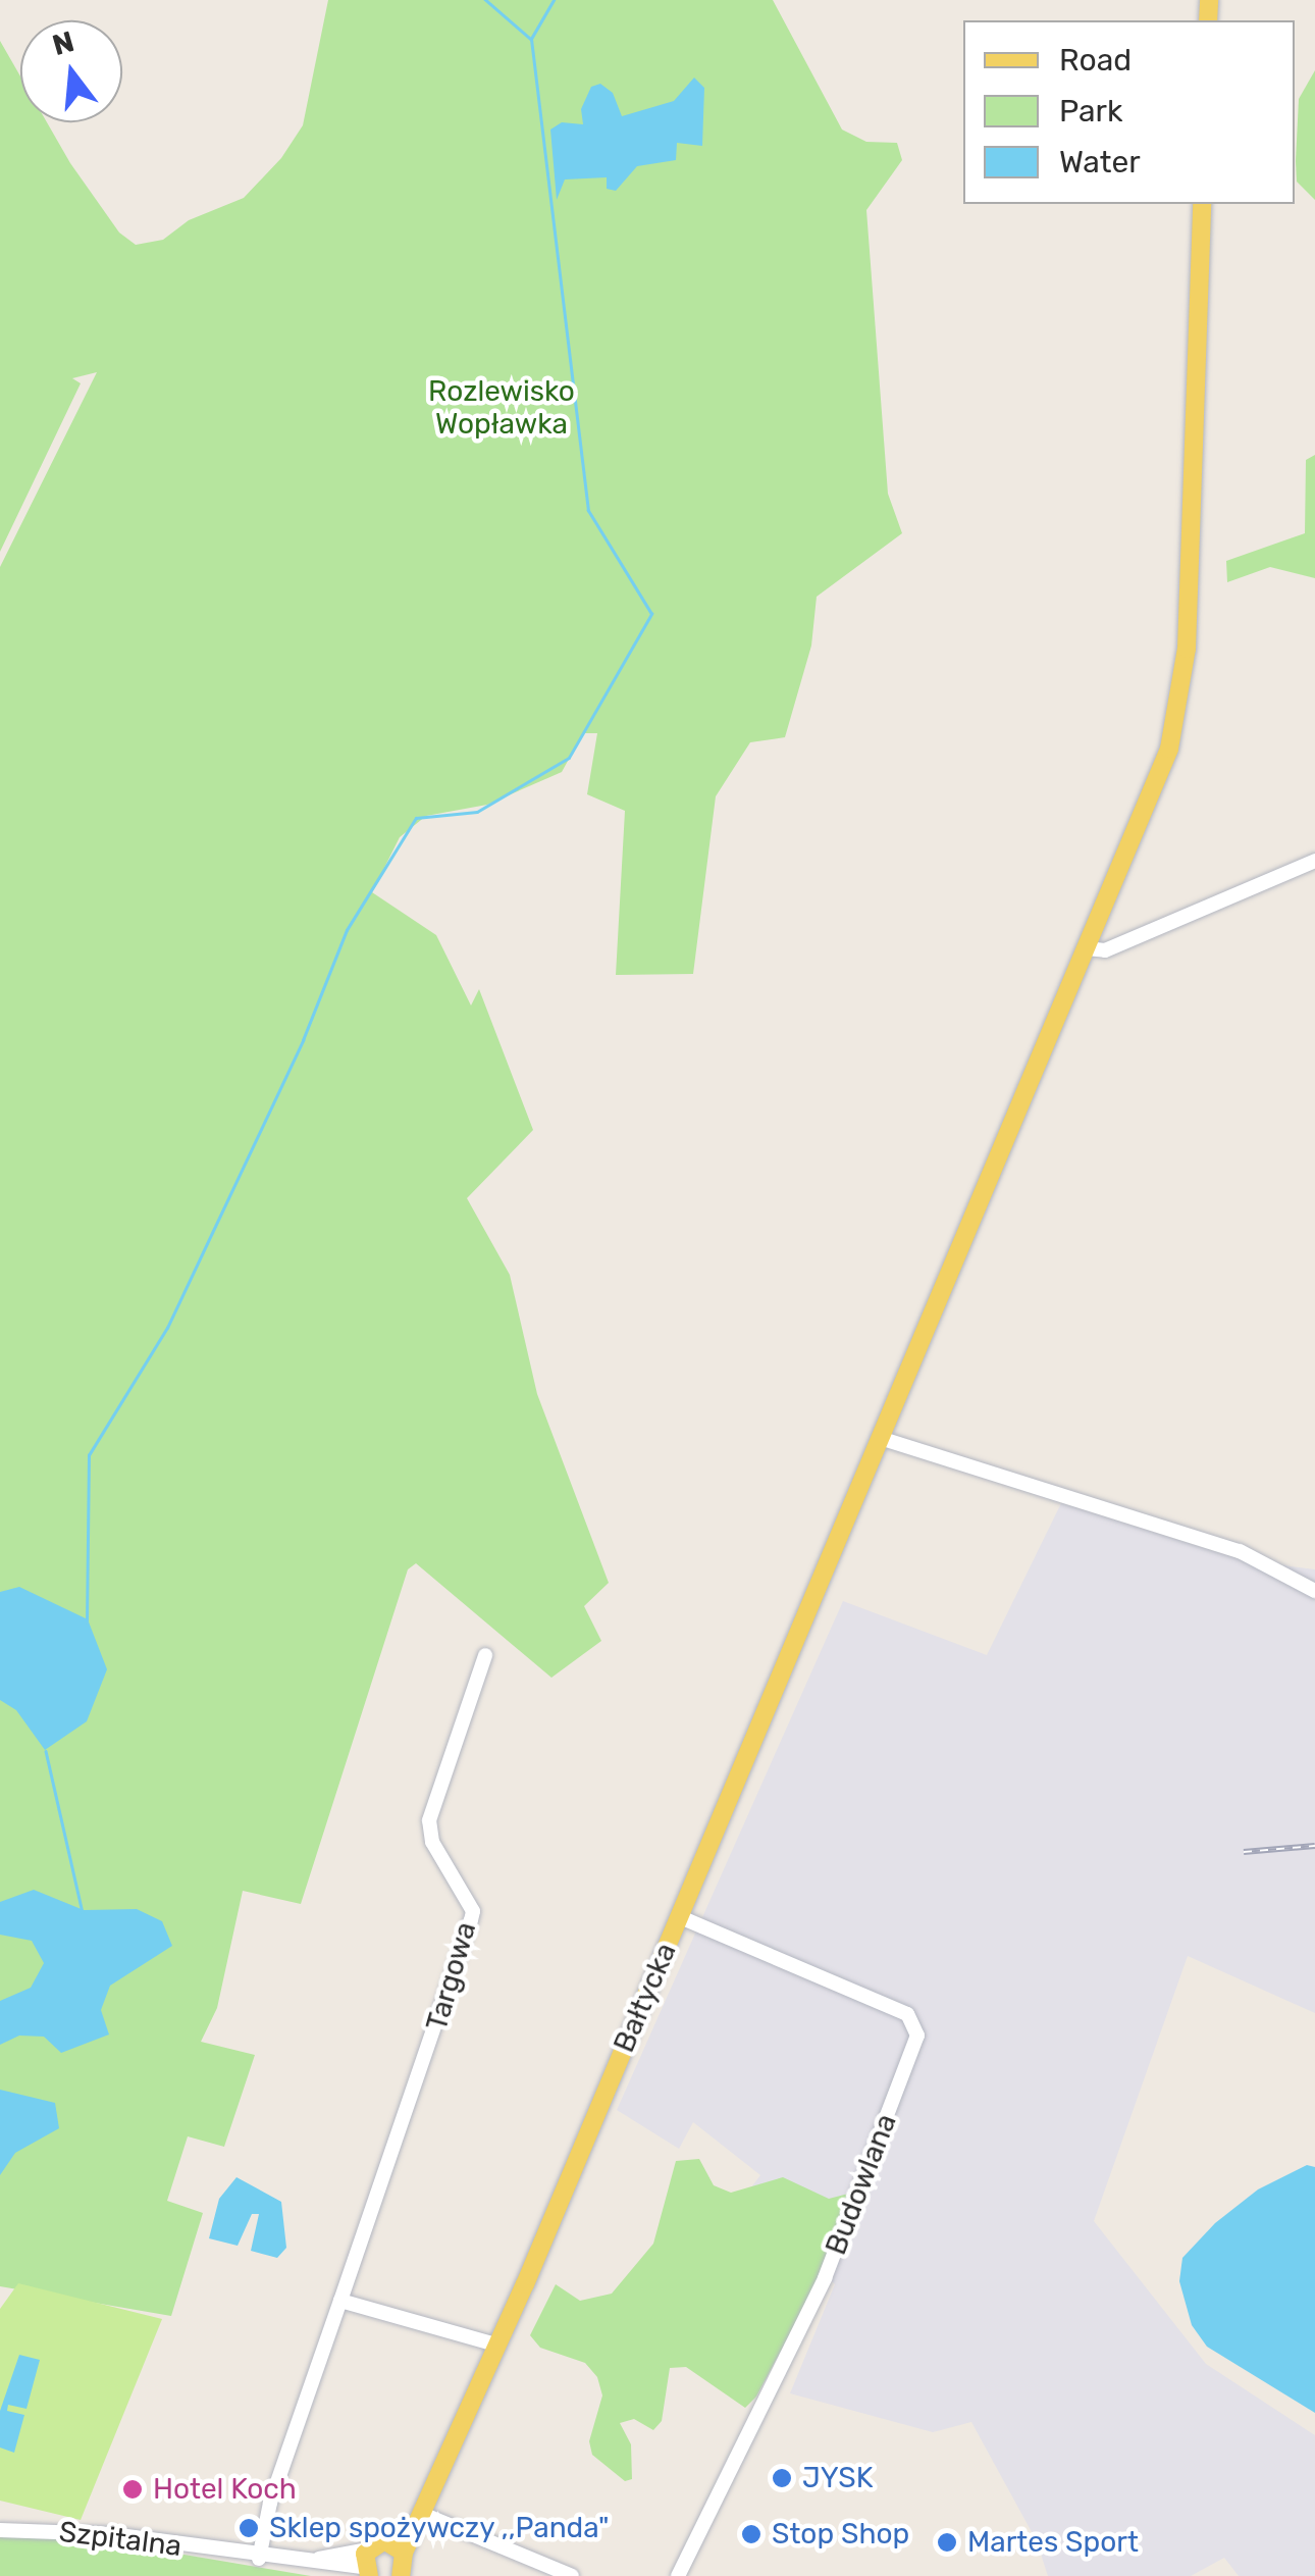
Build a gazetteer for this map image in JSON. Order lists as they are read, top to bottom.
{
  "streets": {
    "main road": ["Bałtycka"],
    "street": ["Targowa", "Budowlana", "Szpitalna"]
  },
  "crossings": [
    ["Targowa", "Szpitalna"],
    ["Bałtycka", "Budowlana"]
  ],
  "parks": ["Rozlewisko Wopławka"],
  "places": [
    "JYSK",
    "Hotel Koch",
    "Sklep spożywczy ,,Panda\"",
    "Stop Shop",
    "Martes Sport"
  ],
  "legend": ["Road", "Park", "Water"],
  "north": "top"
}
